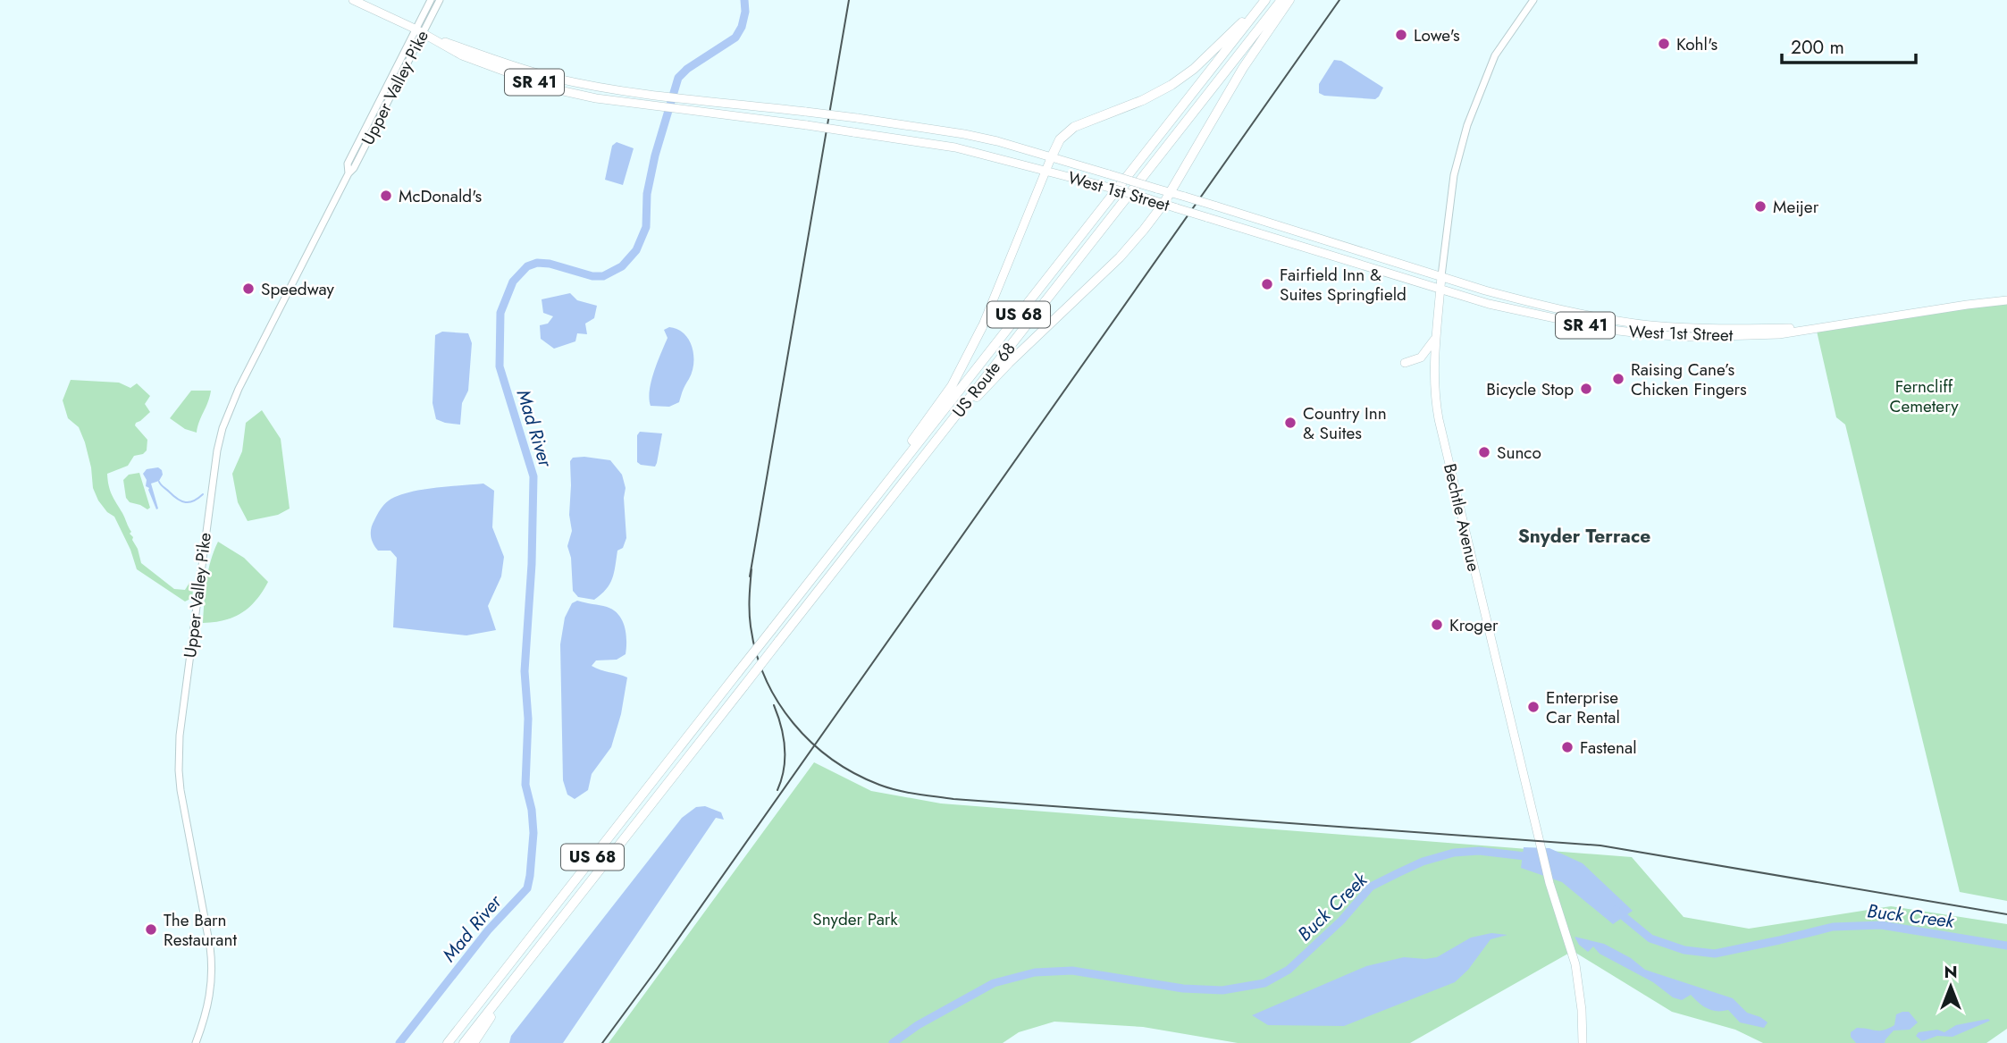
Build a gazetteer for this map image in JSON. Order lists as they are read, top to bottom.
{
  "streets": {
    "highway": ["US 68", "US Route 68"],
    "main road": ["SR 41", "West 1st Street", "Bechtle Avenue"],
    "street": ["Upper Valley Pike"]
  },
  "crossings": [
    ["Upper Valley Pike", "West 1st Street"],
    ["West 1st Street", "Bechtle Avenue"],
    ["US 68", "US Route 68"]
  ],
  "districts": ["Snyder Terrace"],
  "water": ["Mad River", "Buck Creek"],
  "parks": ["Ferncliff Cemetery", "Snyder Park"],
  "places": [
    "Lowe's",
    "Kohl's",
    "McDonald's",
    "Meijer",
    "Fairfield Inn & Suites Springfield",
    "Speedway",
    "Raising Cane’s Chicken Fingers",
    "Bicycle Stop",
    "Country Inn & Suites",
    "Sunco",
    "Kroger",
    "Enterprise Car Rental",
    "Fastenal",
    "The Barn Restaurant"
  ],
  "scale_bar": "200 m",
  "north": "top"
}
